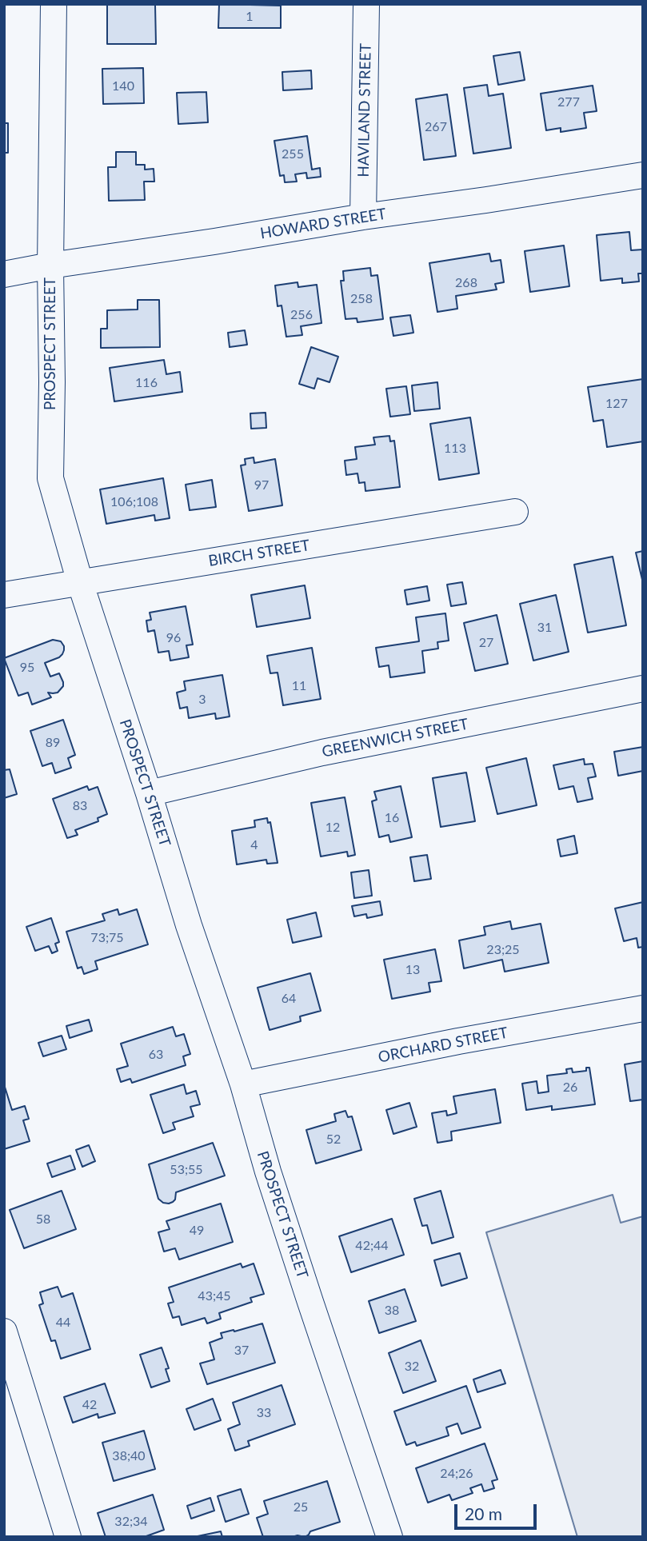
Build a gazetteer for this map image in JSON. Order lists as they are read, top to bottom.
{
  "streets": {
    "street": [
      "HAVILAND STREET",
      "HOWARD STREET",
      "PROSPECT STREET",
      "BIRCH STREET",
      "GREENWICH STREET",
      "ORCHARD STREET"
    ]
  },
  "crossings": [
    ["HAVILAND STREET", "HOWARD STREET"],
    ["HOWARD STREET", "PROSPECT STREET"],
    ["PROSPECT STREET", "BIRCH STREET"],
    ["PROSPECT STREET", "GREENWICH STREET"],
    ["PROSPECT STREET", "ORCHARD STREET"]
  ],
  "house_numbers": [
    "1",
    "140",
    "277",
    "267",
    "255",
    "268",
    "258",
    "256",
    "116",
    "127",
    "113",
    "97",
    "106;108",
    "31",
    "96",
    "27",
    "95",
    "11",
    "3",
    "89",
    "83",
    "16",
    "12",
    "4",
    "73;75",
    "23;25",
    "13",
    "64",
    "63",
    "26",
    "52",
    "53;55",
    "58",
    "49",
    "42;44",
    "43;45",
    "38",
    "44",
    "37",
    "32",
    "42",
    "33",
    "38;40",
    "24;26",
    "25",
    "32;34"
  ],
  "scale_bar": "20 m"
}
